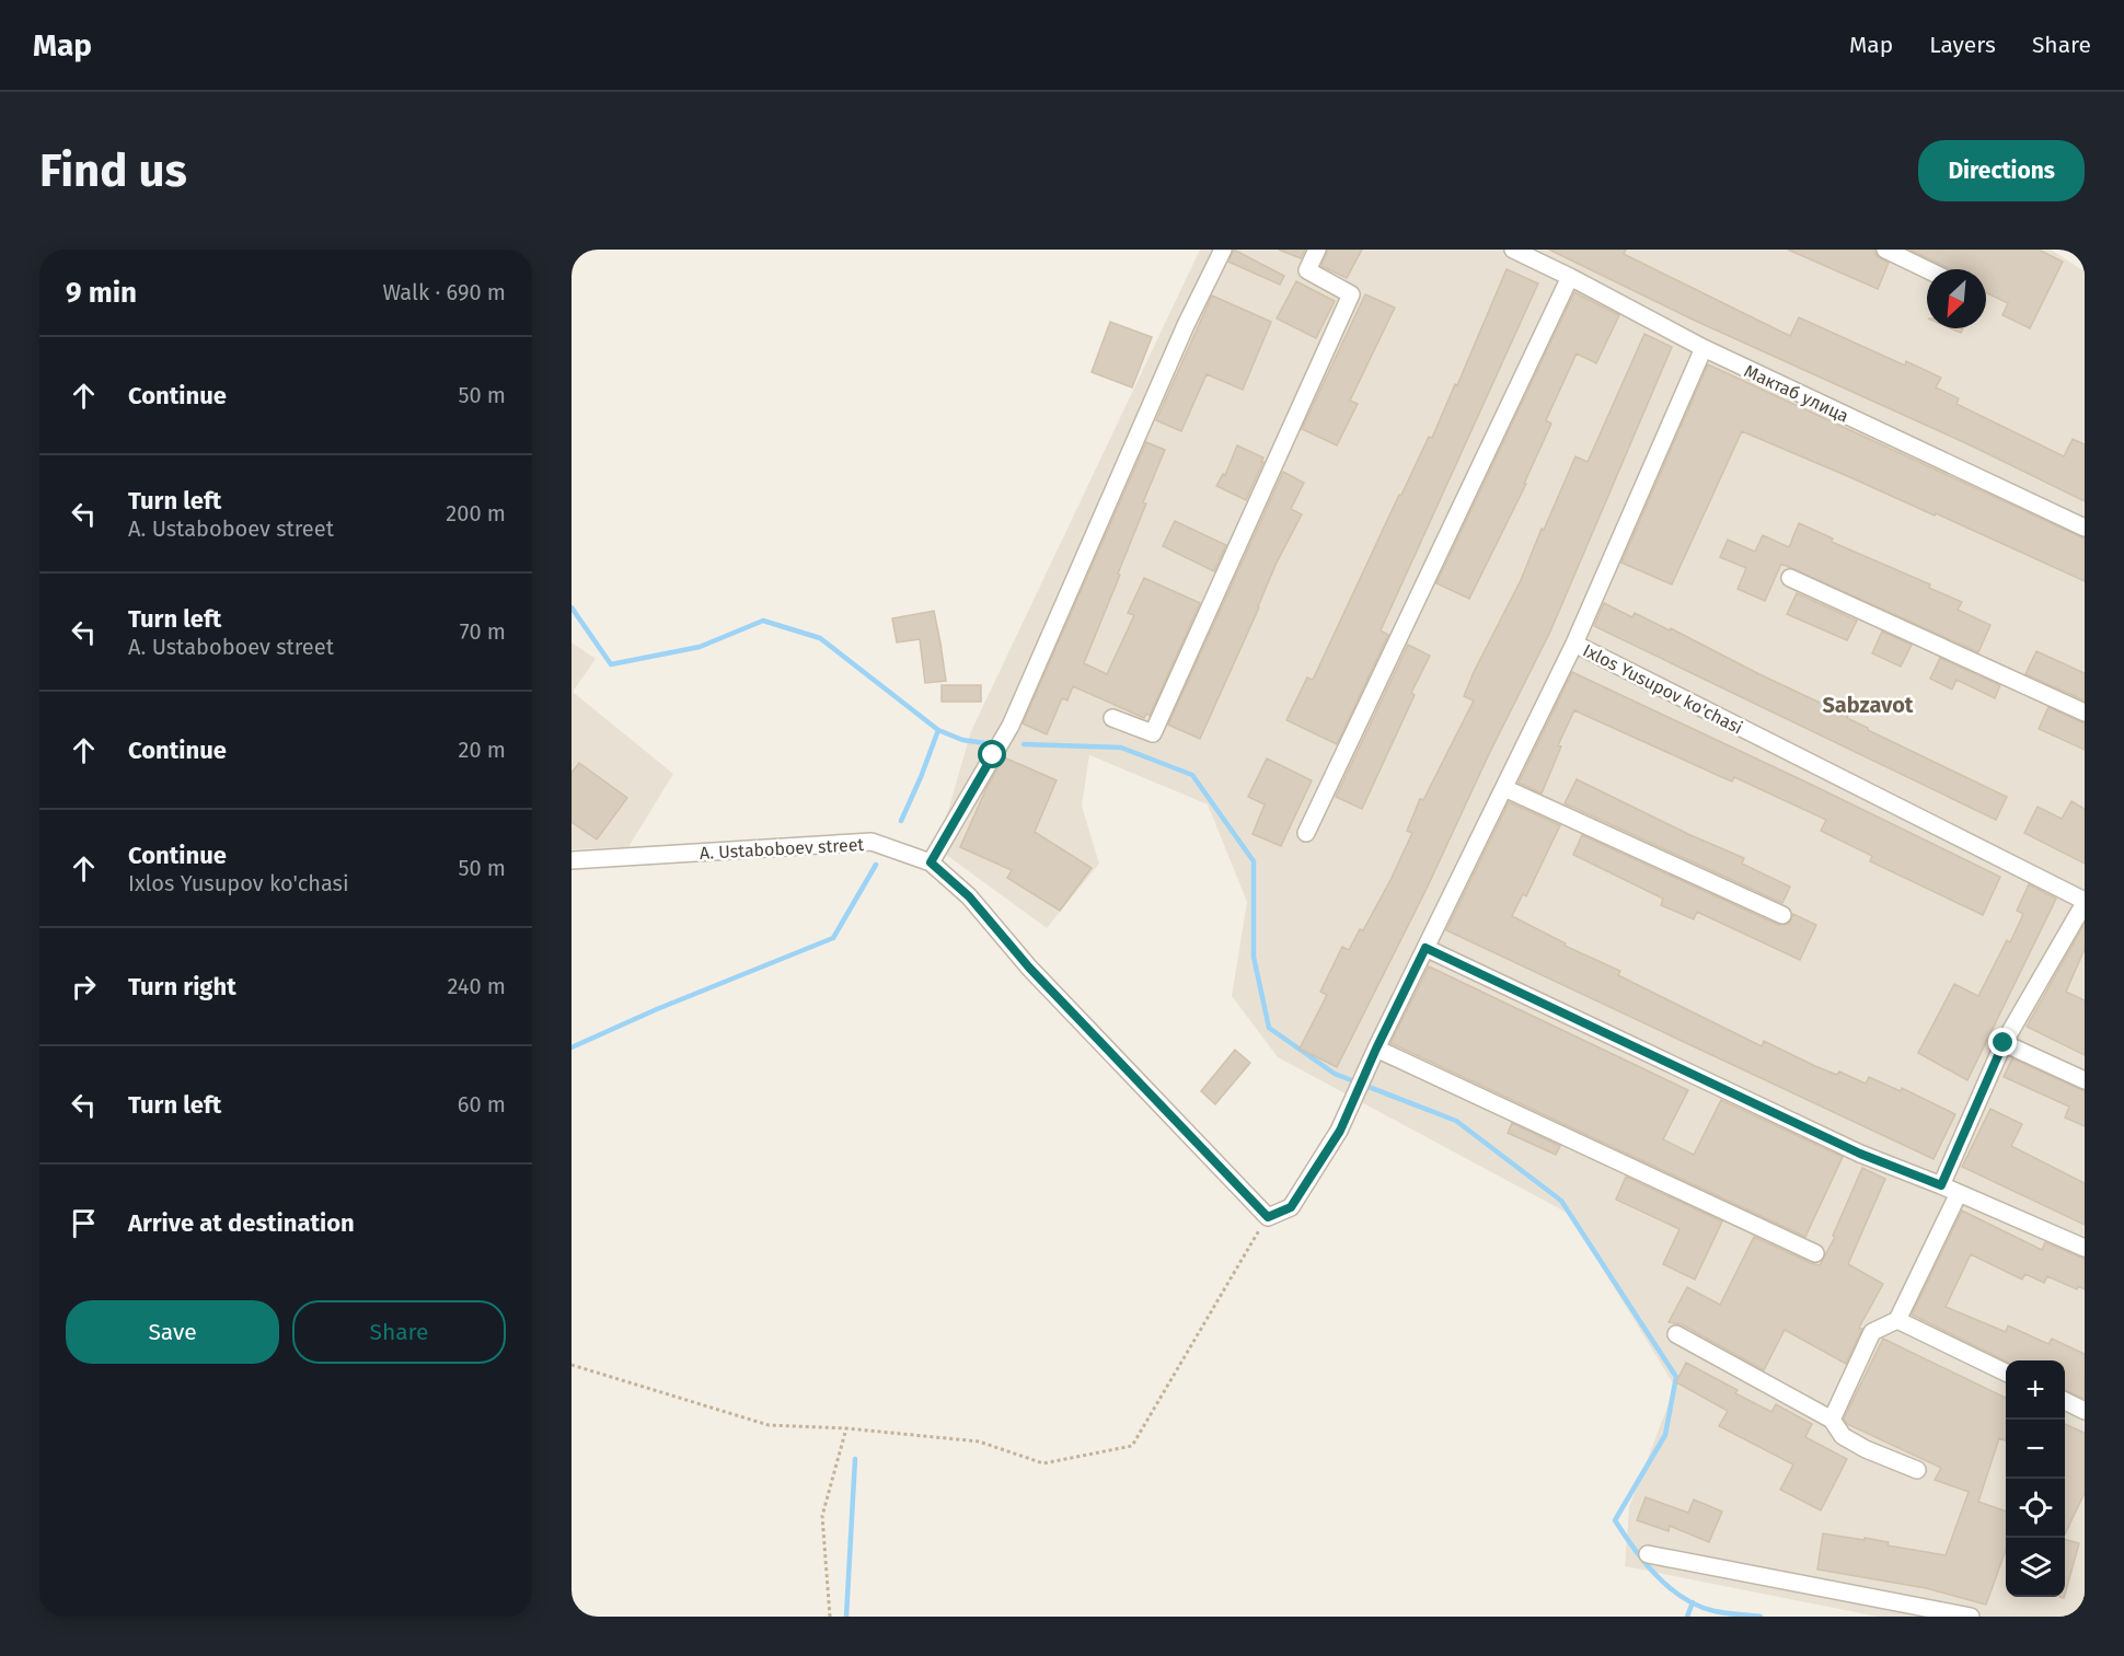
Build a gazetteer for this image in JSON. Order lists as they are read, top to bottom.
{
  "streets": {
    "street": ["Мактаб улица", "Ixlos Yusupov ko'chasi", "A. Ustaboboev street"]
  },
  "crossings": [
    ["Ixlos Yusupov ko'chasi", "A. Ustaboboev street"]
  ],
  "districts": ["Sabzavot"],
  "north": "bottom left",
  "page": {
    "header": "Map",
    "nav": ["Map", "Layers", "Share"],
    "buttons": [
      "Directions",
      ["Save", "Share"]
    ],
    "title": "Find us",
    "heading": ["9 min", "Walk · 690 m"],
    "list": [
      ["Continue", "50 m"],
      ["Turn left", "A. Ustaboboev street", "200 m"],
      ["Turn left", "A. Ustaboboev street", "70 m"],
      ["Continue", "20 m"],
      ["Continue", "Ixlos Yusupov ko'chasi", "50 m"],
      ["Turn right", "240 m"],
      ["Turn left", "60 m"],
      "Arrive at destination"
    ],
    "map_buttons": ["+", "−"]
  }
}
